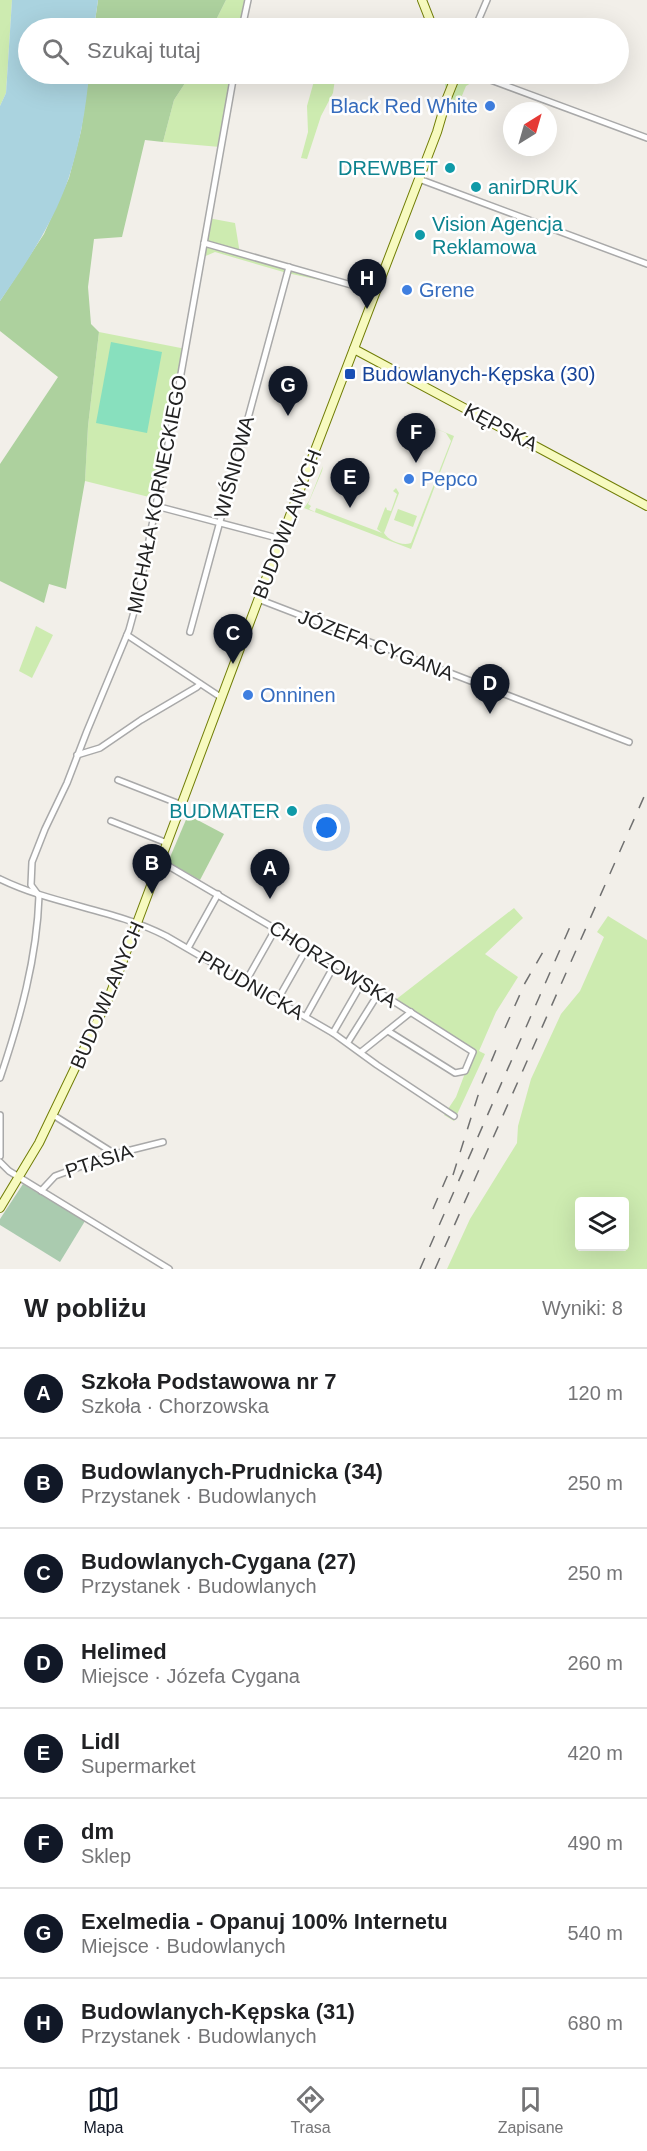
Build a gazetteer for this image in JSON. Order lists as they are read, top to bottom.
{
  "streets": {
    "main road": ["KĘPSKA", "BUDOWLANYCH"],
    "street": [
      "WIŚNIOWA",
      "MICHAŁA KORNECKIEGO",
      "JÓZEFA CYGANA",
      "CHORZOWSKA",
      "PRUDNICKA",
      "PTASIA"
    ]
  },
  "crossings": [
    ["KĘPSKA", "BUDOWLANYCH"],
    ["MICHAŁA KORNECKIEGO", "PRUDNICKA"],
    ["BUDOWLANYCH", "JÓZEFA CYGANA"],
    ["BUDOWLANYCH", "CHORZOWSKA"],
    ["BUDOWLANYCH", "PRUDNICKA"]
  ],
  "places": {
    "other": [
      "Black Red White",
      "DREWBET",
      "anirDRUK",
      "Vision Agencja Reklamowa",
      "Grene",
      "Pepco",
      "Onninen",
      "BUDMATER"
    ],
    "transit": ["Budowlanych-Kępska (30)"]
  },
  "north": "top right",
  "page": {
    "search": "Szukaj tutaj",
    "pins": [
      "H",
      "G",
      "F",
      "E",
      "C",
      "D",
      "B",
      "A"
    ],
    "heading": ["W pobliżu", "Wyniki: 8"],
    "list": [
      {
        "mark": "A",
        "name": "Szkoła Podstawowa nr 7",
        "note": "Szkoła · Chorzowska",
        "value": "120 m"
      },
      {
        "mark": "B",
        "name": "Budowlanych-Prudnicka (34)",
        "note": "Przystanek · Budowlanych",
        "value": "250 m"
      },
      {
        "mark": "C",
        "name": "Budowlanych-Cygana (27)",
        "note": "Przystanek · Budowlanych",
        "value": "250 m"
      },
      {
        "mark": "D",
        "name": "Helimed",
        "note": "Miejsce · Józefa Cygana",
        "value": "260 m"
      },
      {
        "mark": "E",
        "name": "Lidl",
        "note": "Supermarket",
        "value": "420 m"
      },
      {
        "mark": "F",
        "name": "dm",
        "note": "Sklep",
        "value": "490 m"
      },
      {
        "mark": "G",
        "name": "Exelmedia - Opanuj 100% Internetu",
        "note": "Miejsce · Budowlanych",
        "value": "540 m"
      },
      {
        "mark": "H",
        "name": "Budowlanych-Kępska (31)",
        "note": "Przystanek · Budowlanych",
        "value": "680 m"
      }
    ],
    "nav": ["Mapa", "Trasa", "Zapisane"]
  }
}
